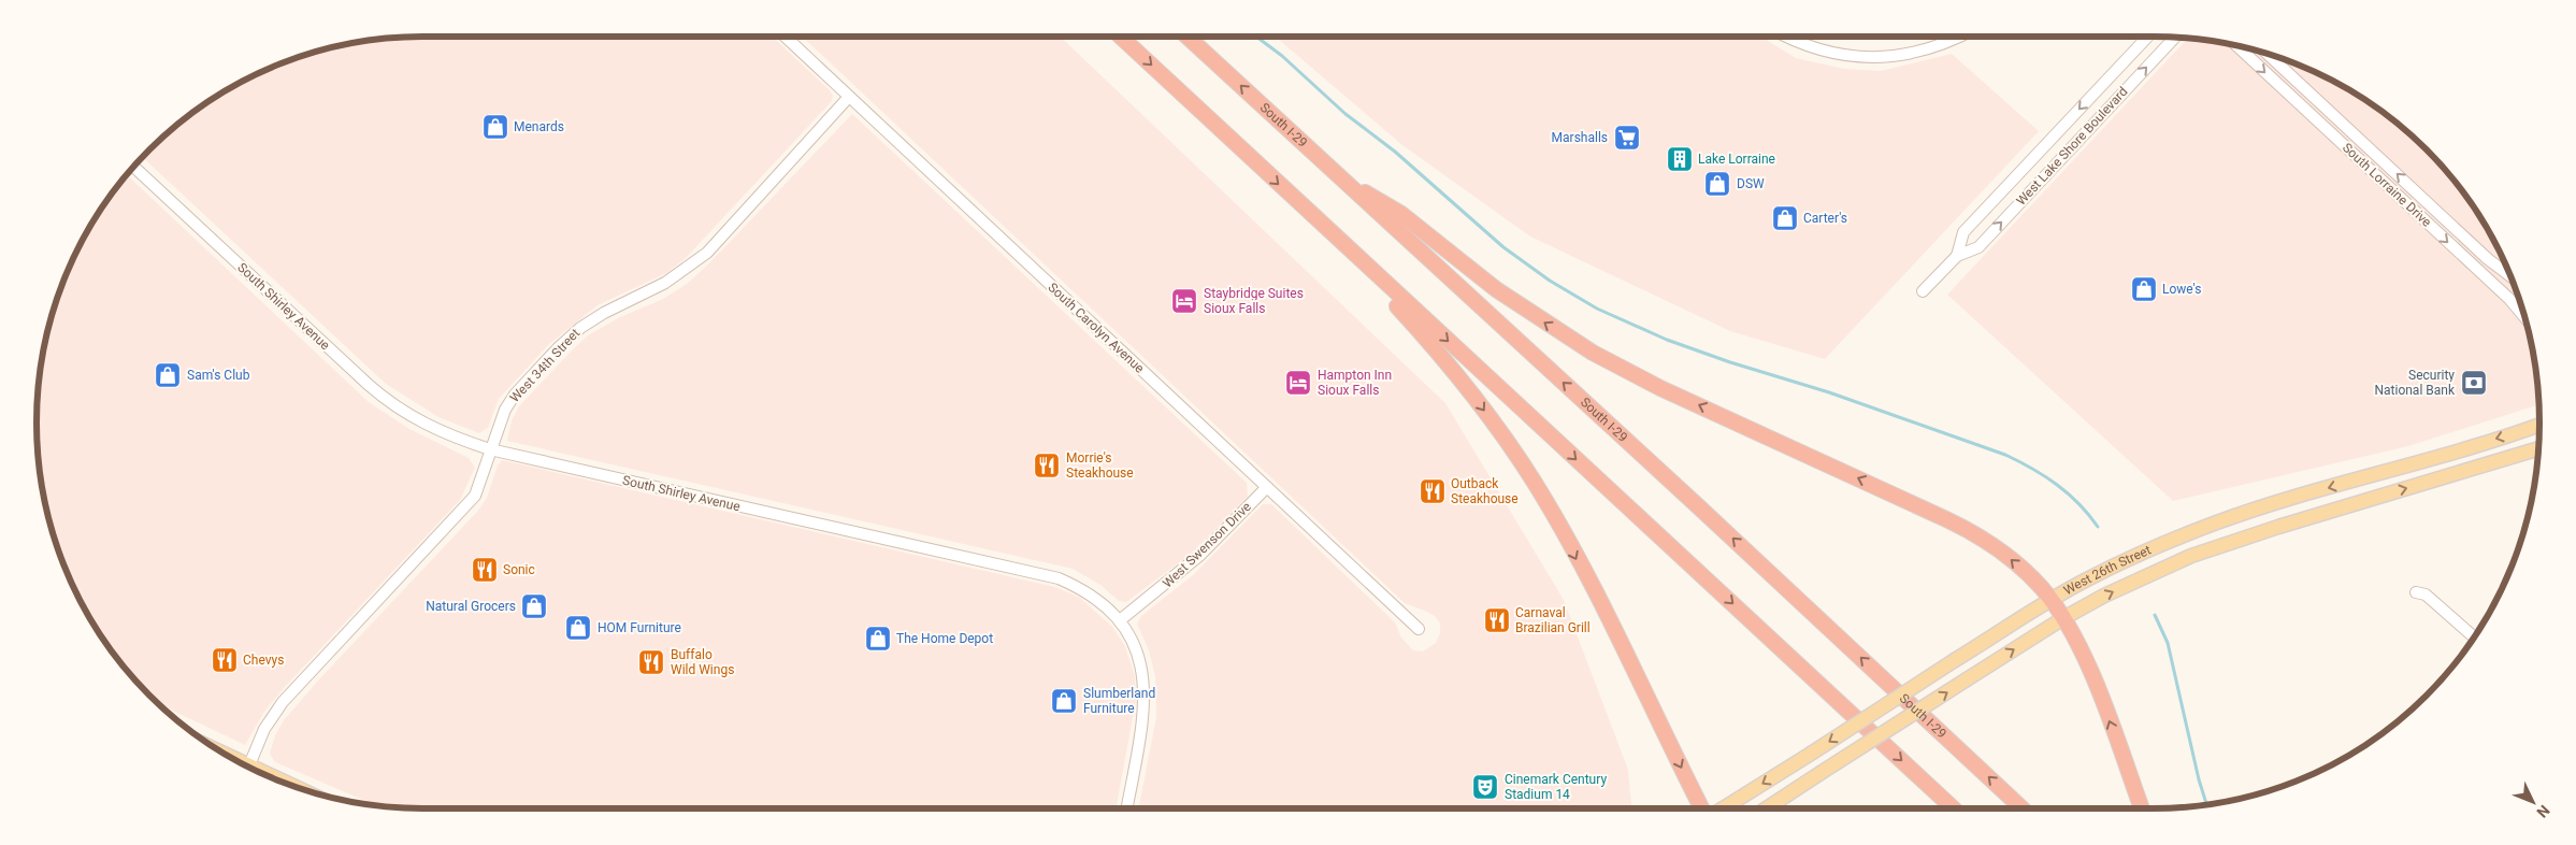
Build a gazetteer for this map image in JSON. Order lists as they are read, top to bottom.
{
  "streets": {
    "highway": ["South I-29"],
    "main road": ["West 26th Street"],
    "street": [
      "West Lake Shore Boulevard",
      "South Lorraine Drive",
      "South Shirley Avenue",
      "South Carolyn Avenue",
      "West 34th Street",
      "West Swenson Drive"
    ]
  },
  "crossings": [
    ["South Shirley Avenue", "West 34th Street"],
    ["South Shirley Avenue", "West Swenson Drive"],
    ["South Carolyn Avenue", "West 34th Street"],
    ["South Carolyn Avenue", "West Swenson Drive"]
  ],
  "places": {
    "shop": [
      "Menards",
      "DSW",
      "Carter's",
      "Lowe's",
      "Sam's Club",
      "Natural Grocers",
      "HOM Furniture",
      "The Home Depot",
      "Slumberland Furniture"
    ],
    "supermarket": ["Marshalls"],
    "building": ["Lake Lorraine"],
    "hotel": ["Staybridge Suites Sioux Falls", "Hampton Inn Sioux Falls"],
    "bank": ["Security National Bank"],
    "restaurant": [
      "Morrie's Steakhouse",
      "Outback Steakhouse",
      "Sonic",
      "Carnaval Brazilian Grill",
      "Chevys",
      "Buffalo Wild Wings"
    ],
    "theatre": ["Cinemark Century Stadium 14"]
  },
  "north": "bottom right"
}
